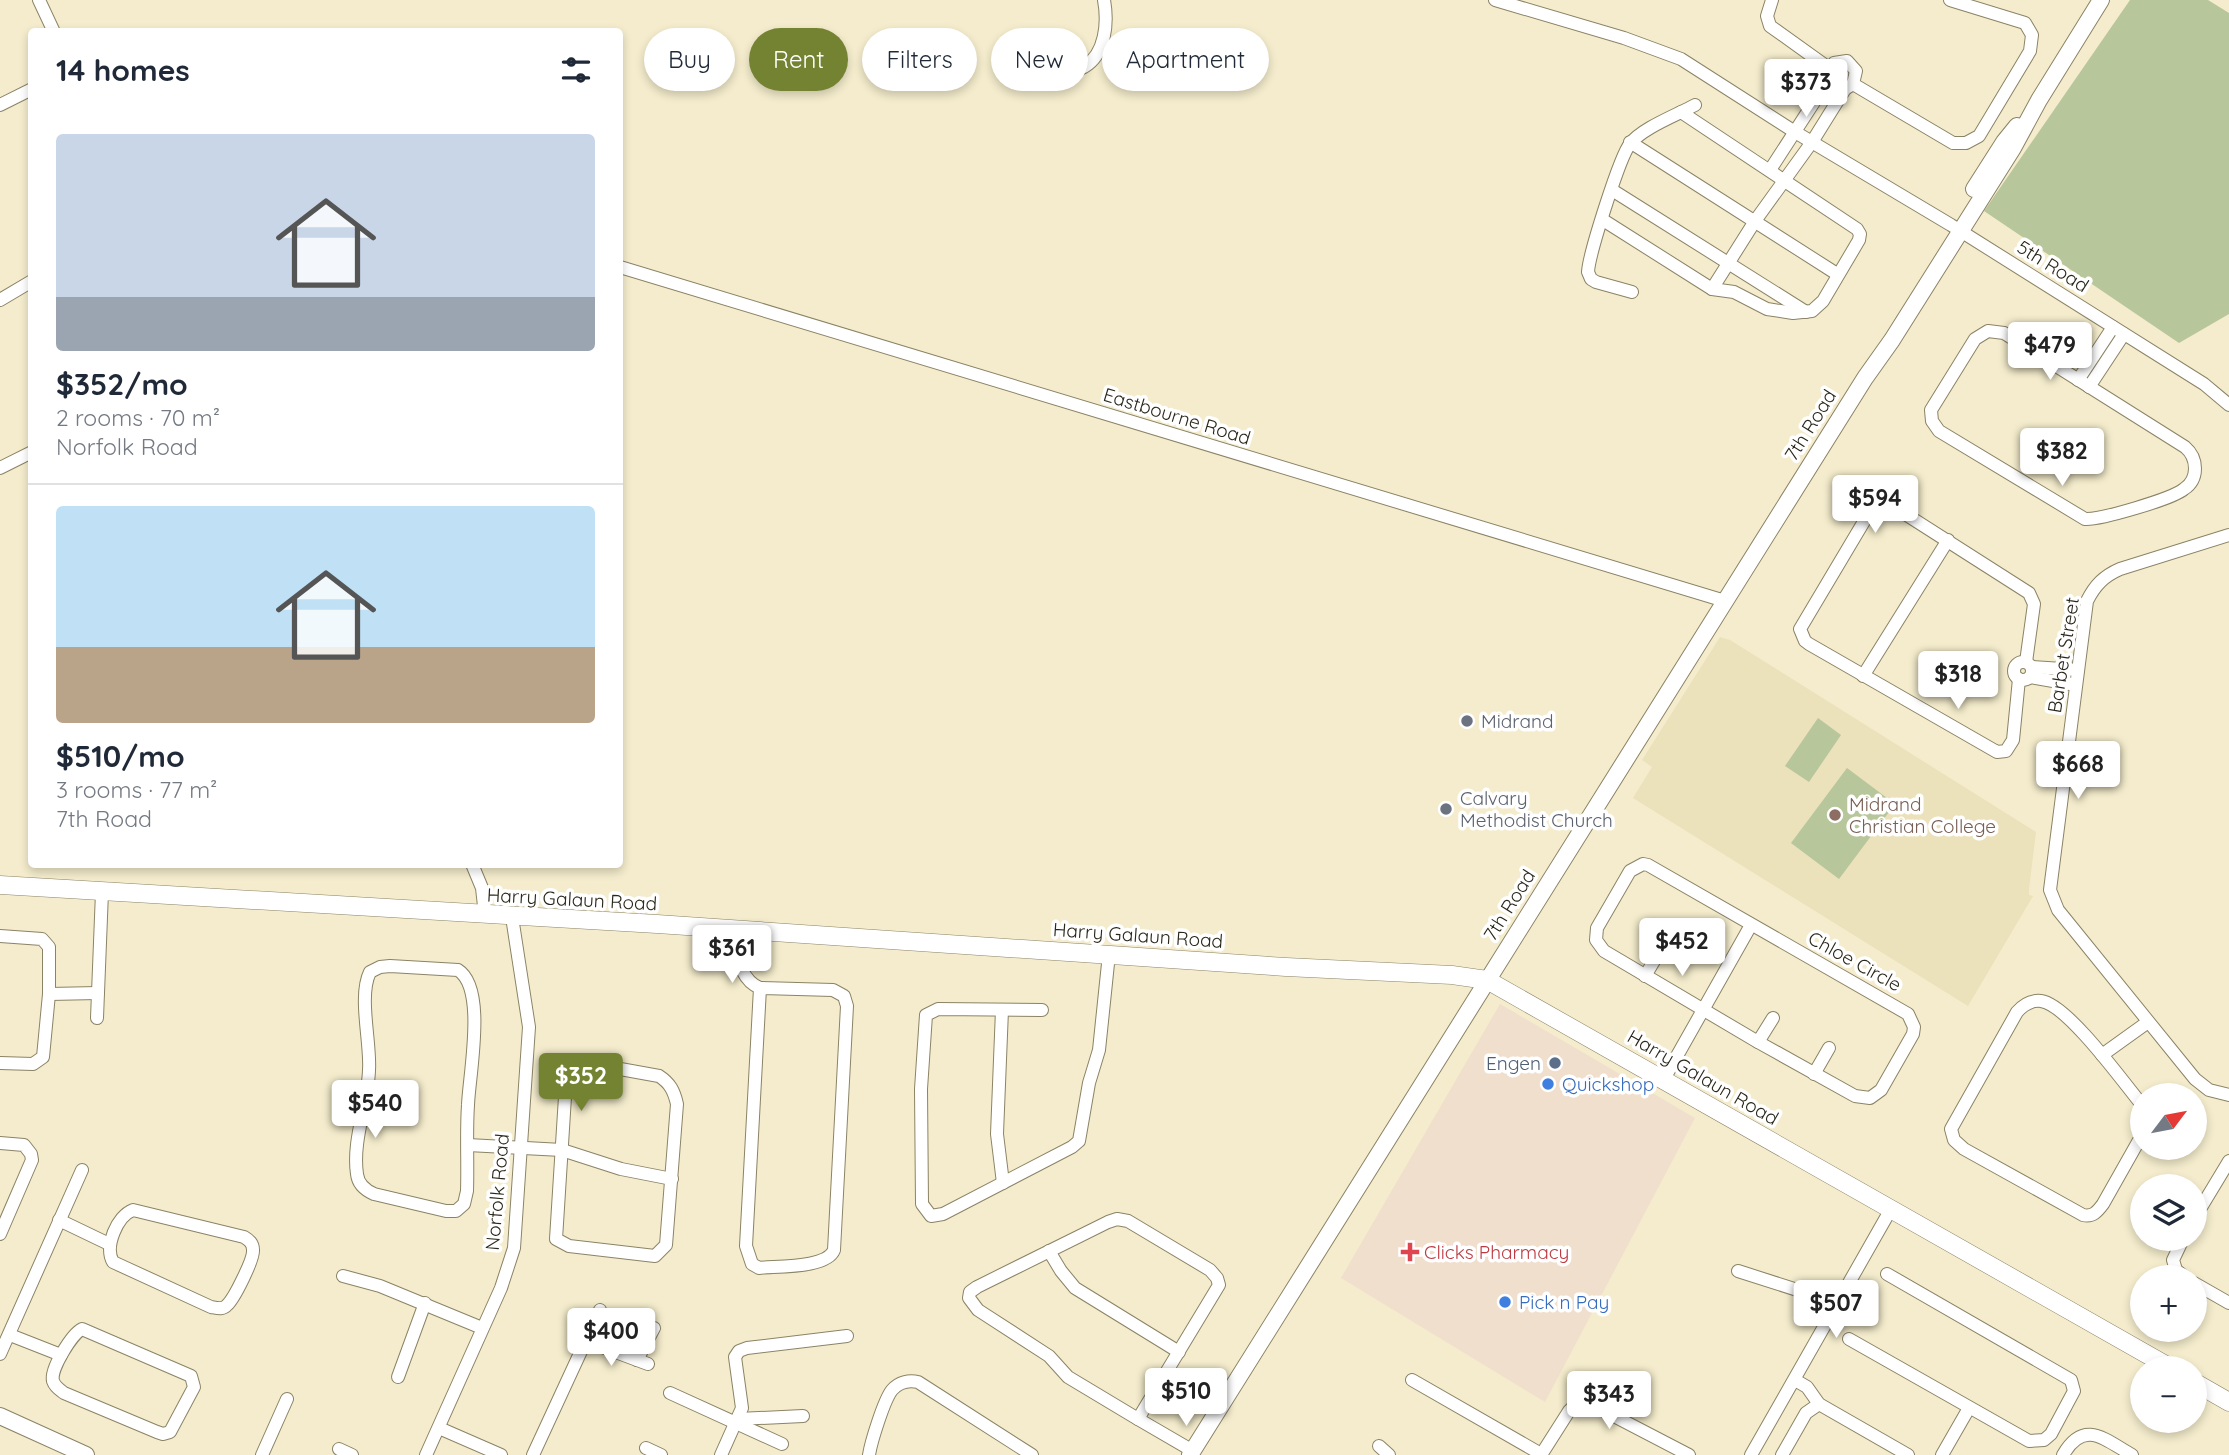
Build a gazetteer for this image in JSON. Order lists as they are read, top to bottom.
{
  "streets": {
    "main road": ["Harry Galaun Road"],
    "street": [
      "5th Road",
      "Eastbourne Road",
      "7th Road",
      "Barbet Street",
      "Chloe Circle",
      "Norfolk Road"
    ]
  },
  "crossings": [
    ["5th Road", "7th Road"],
    ["Eastbourne Road", "7th Road"],
    ["7th Road", "Harry Galaun Road"],
    ["Harry Galaun Road", "Norfolk Road"]
  ],
  "places": {
    "other": [
      "Midrand",
      "Calvary Methodist Church",
      "Midrand Christian College",
      "Engen",
      "Quickshop",
      "Pick n Pay"
    ],
    "health": ["Clicks Pharmacy"]
  },
  "north": "top right",
  "page": {
    "chip": [
      "Buy",
      "Rent",
      "Filters",
      "New",
      "Apartment"
    ],
    "heading": "14 homes",
    "price": [
      "$373",
      "$479",
      "$382",
      "$594",
      "$318",
      "$668",
      "$452",
      "$361",
      "$352",
      "$540",
      "$507",
      "$400",
      "$510",
      "$343"
    ],
    "list": [
      {
        "name": "$352/mo",
        "note": "2 rooms · 70 m² · Norfolk Road"
      },
      {
        "name": "$510/mo",
        "note": "3 rooms · 77 m² · 7th Road"
      }
    ],
    "map_buttons": ["+", "−"]
  }
}
